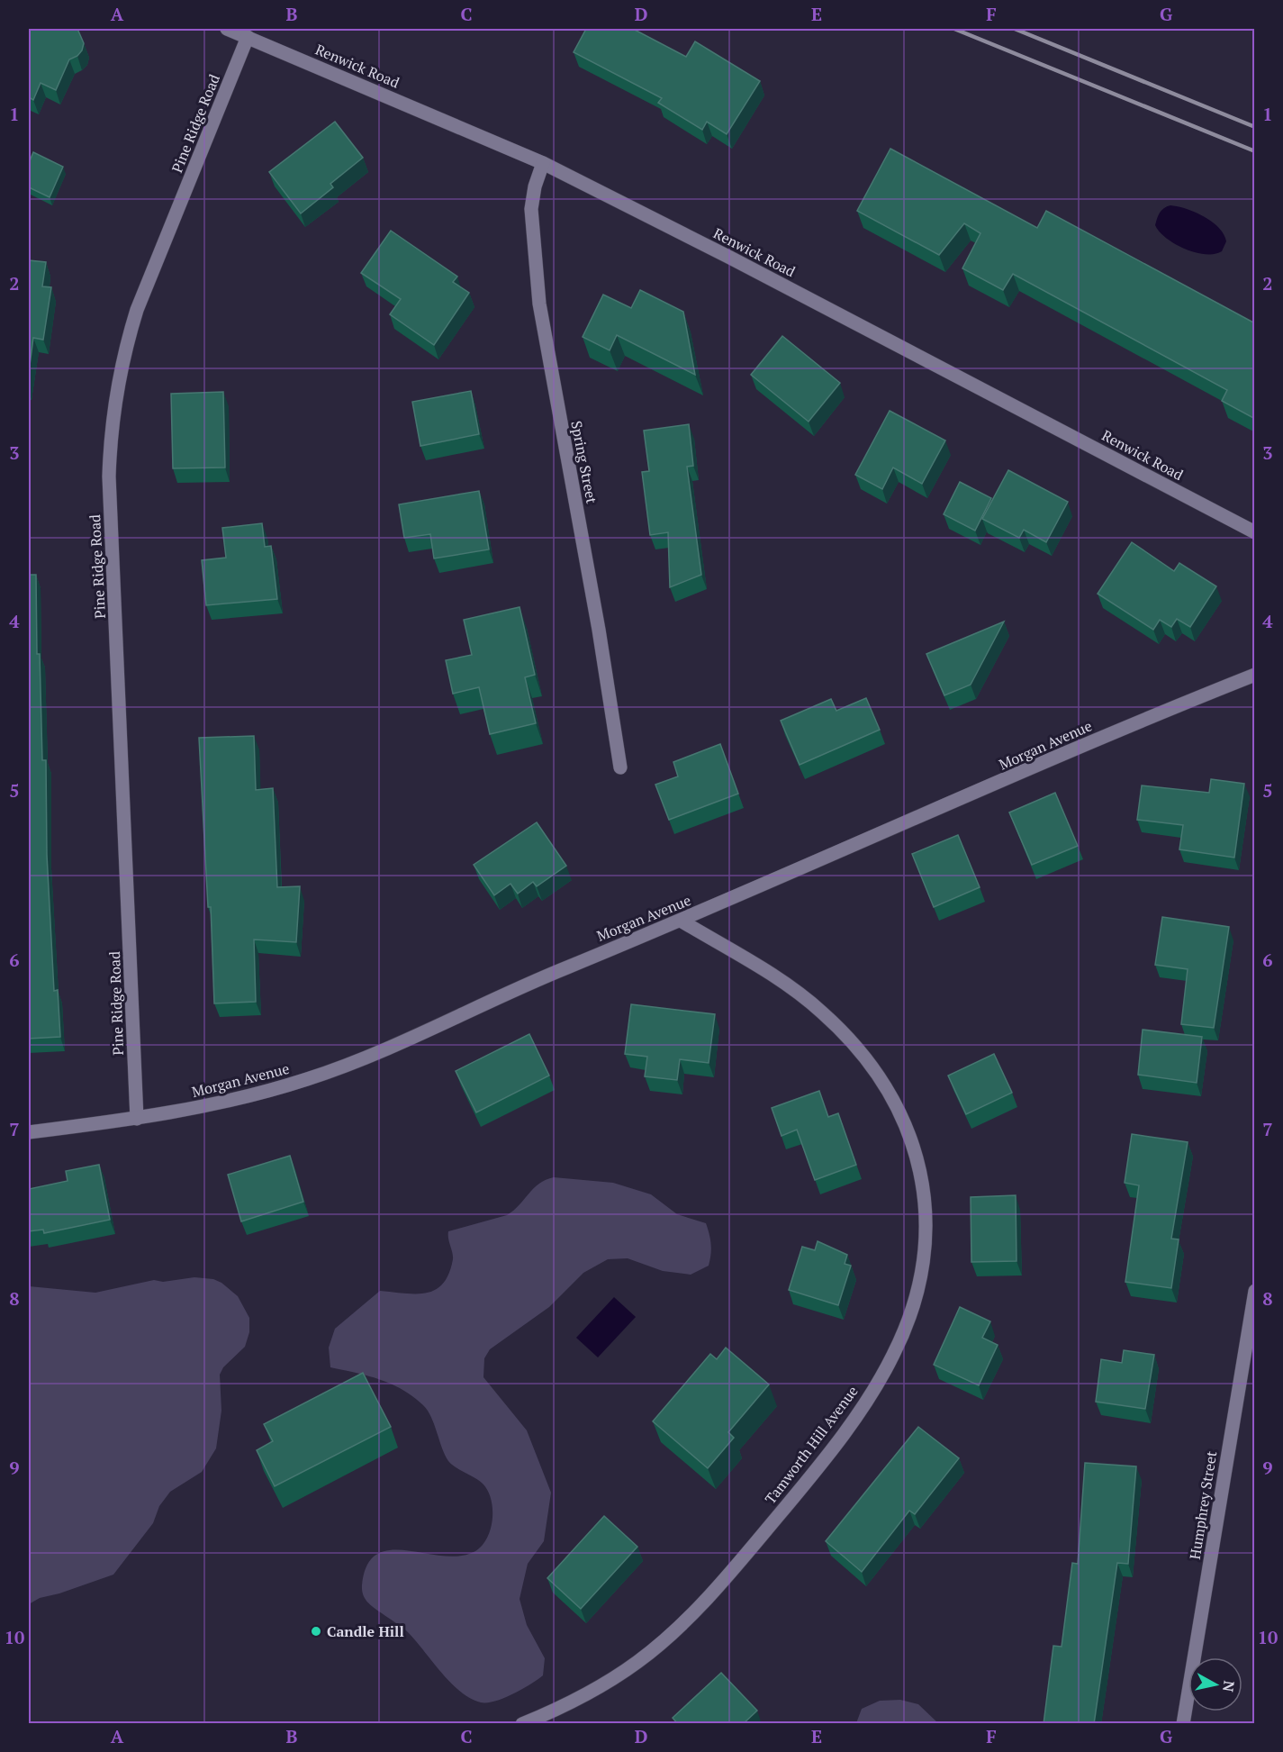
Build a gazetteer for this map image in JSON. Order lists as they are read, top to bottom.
{
  "streets": {
    "street": [
      "Renwick Road",
      "Pine Ridge Road",
      "Spring Street",
      "Morgan Avenue",
      "Tamworth Hill Avenue",
      "Humphrey Street"
    ]
  },
  "crossings": [
    ["Renwick Road", "Pine Ridge Road"],
    ["Renwick Road", "Spring Street"],
    ["Pine Ridge Road", "Morgan Avenue"],
    ["Morgan Avenue", "Tamworth Hill Avenue"]
  ],
  "places": ["Candle Hill"],
  "north": "right",
  "grid": {
    "columns": [
      "A",
      "B",
      "C",
      "D",
      "E",
      "F",
      "G"
    ],
    "rows": [
      "1",
      "2",
      "3",
      "4",
      "5",
      "6",
      "7",
      "8",
      "9",
      "10"
    ]
  }
}
